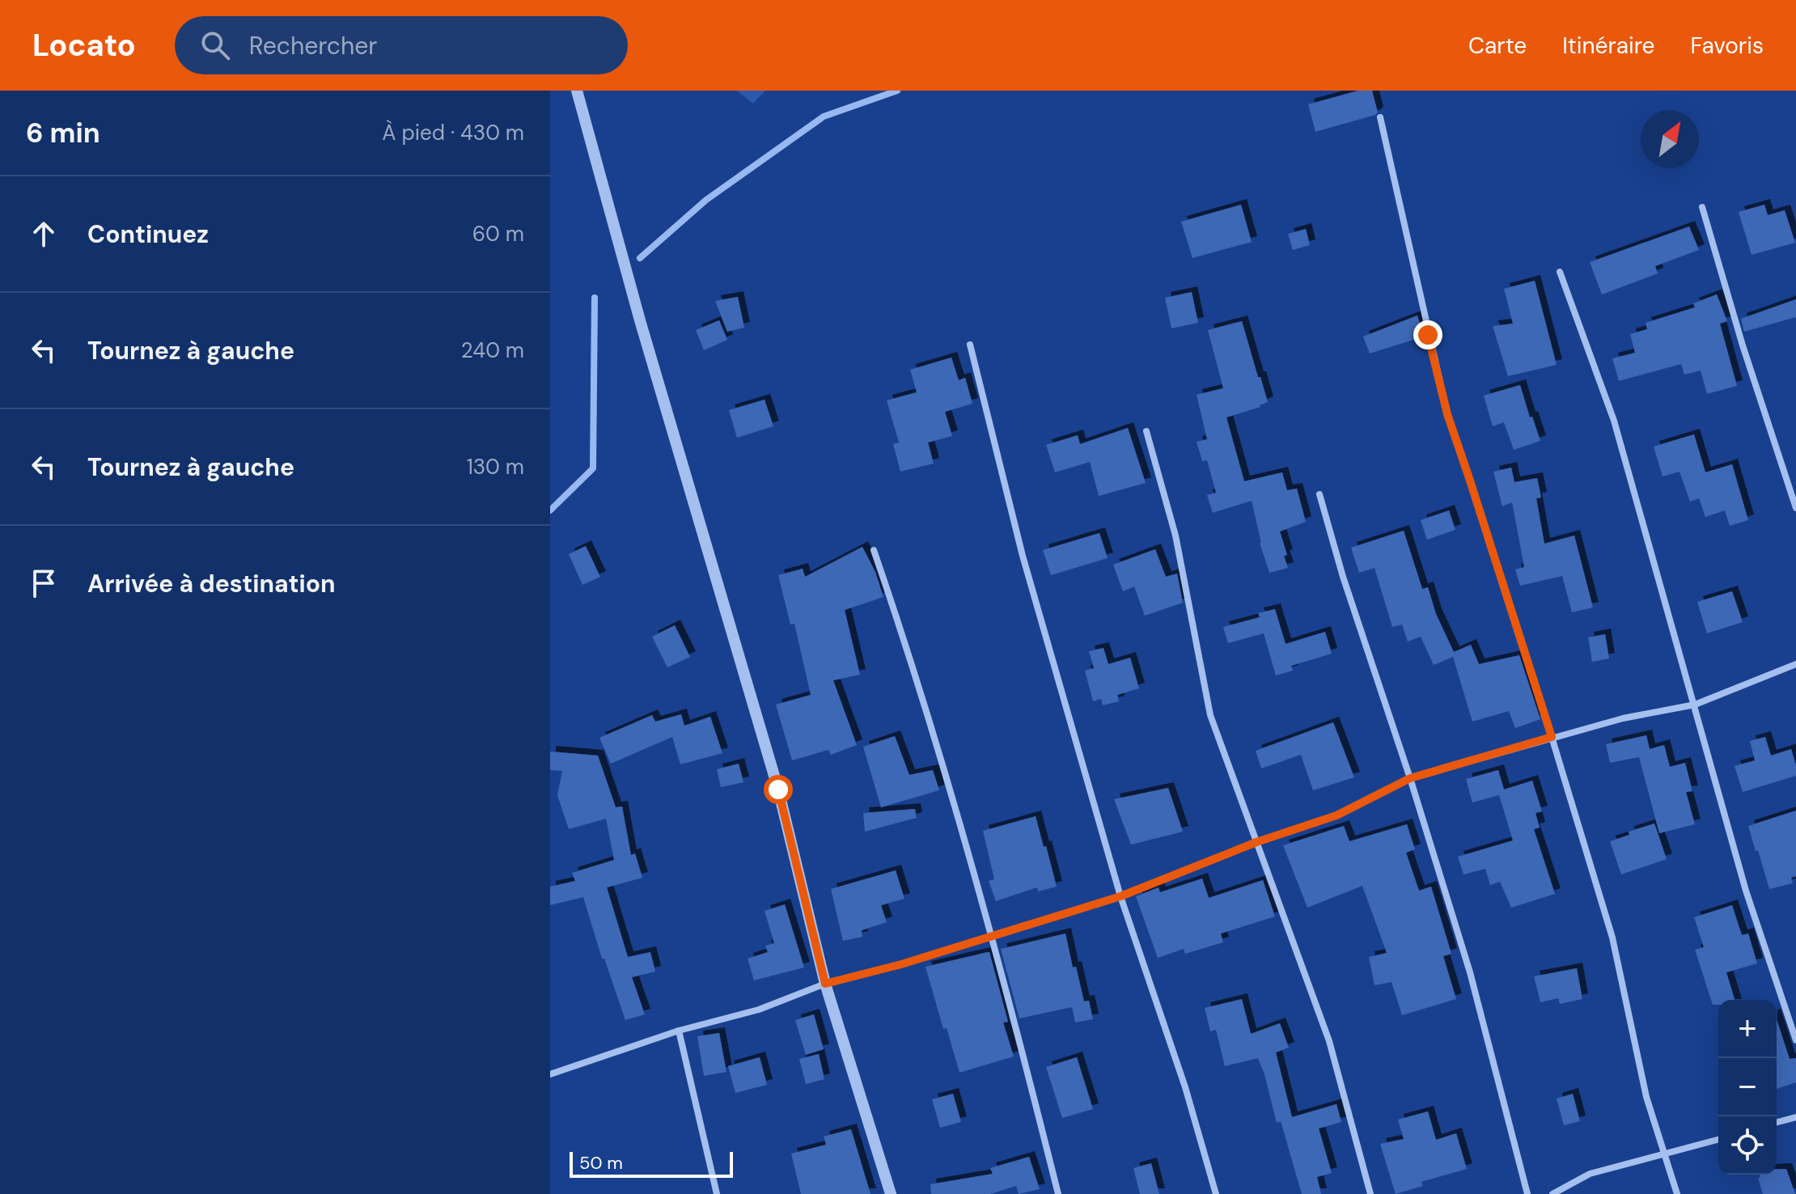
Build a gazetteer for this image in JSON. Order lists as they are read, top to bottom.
{
  "scale_bar": "50 m",
  "north": "top right",
  "page": {
    "header": "Locato",
    "search": "Rechercher",
    "nav": ["Carte", "Itinéraire", "Favoris"],
    "heading": ["6 min", "À pied · 430 m"],
    "list": [
      ["Continuez", "60 m"],
      ["Tournez à gauche", "240 m"],
      ["Tournez à gauche", "130 m"],
      "Arrivée à destination"
    ],
    "map_buttons": ["+", "−"],
    "scale": "50 m"
  }
}
